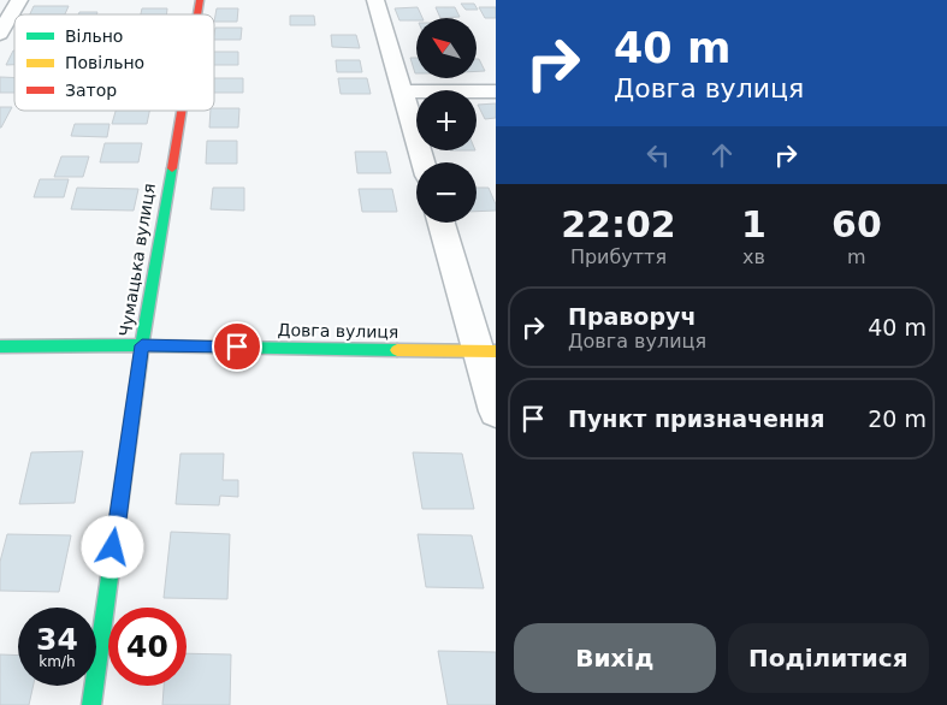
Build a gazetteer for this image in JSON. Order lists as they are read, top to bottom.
{
  "streets": {
    "street": ["Чумацька вулиця", "Довга вулиця"]
  },
  "crossings": [
    ["Чумацька вулиця", "Довга вулиця"]
  ],
  "legend": ["Вільно", "Повільно", "Затор"],
  "north": "top left",
  "page": {
    "turn": ["40 m", "Довга вулиця"],
    "map_buttons": ["+", "−"],
    "eta": [
      "22:02",
      "Прибуття",
      "1",
      "хв",
      "60",
      "m"
    ],
    "list": [
      {
        "name": "Праворуч",
        "note": "Довга вулиця",
        "value": "40 m"
      },
      {
        "name": "Пункт призначення",
        "value": "20 m"
      }
    ],
    "speed": "34 km/h",
    "limit": "40",
    "buttons": ["Вихід", "Поділитися"]
  }
}
